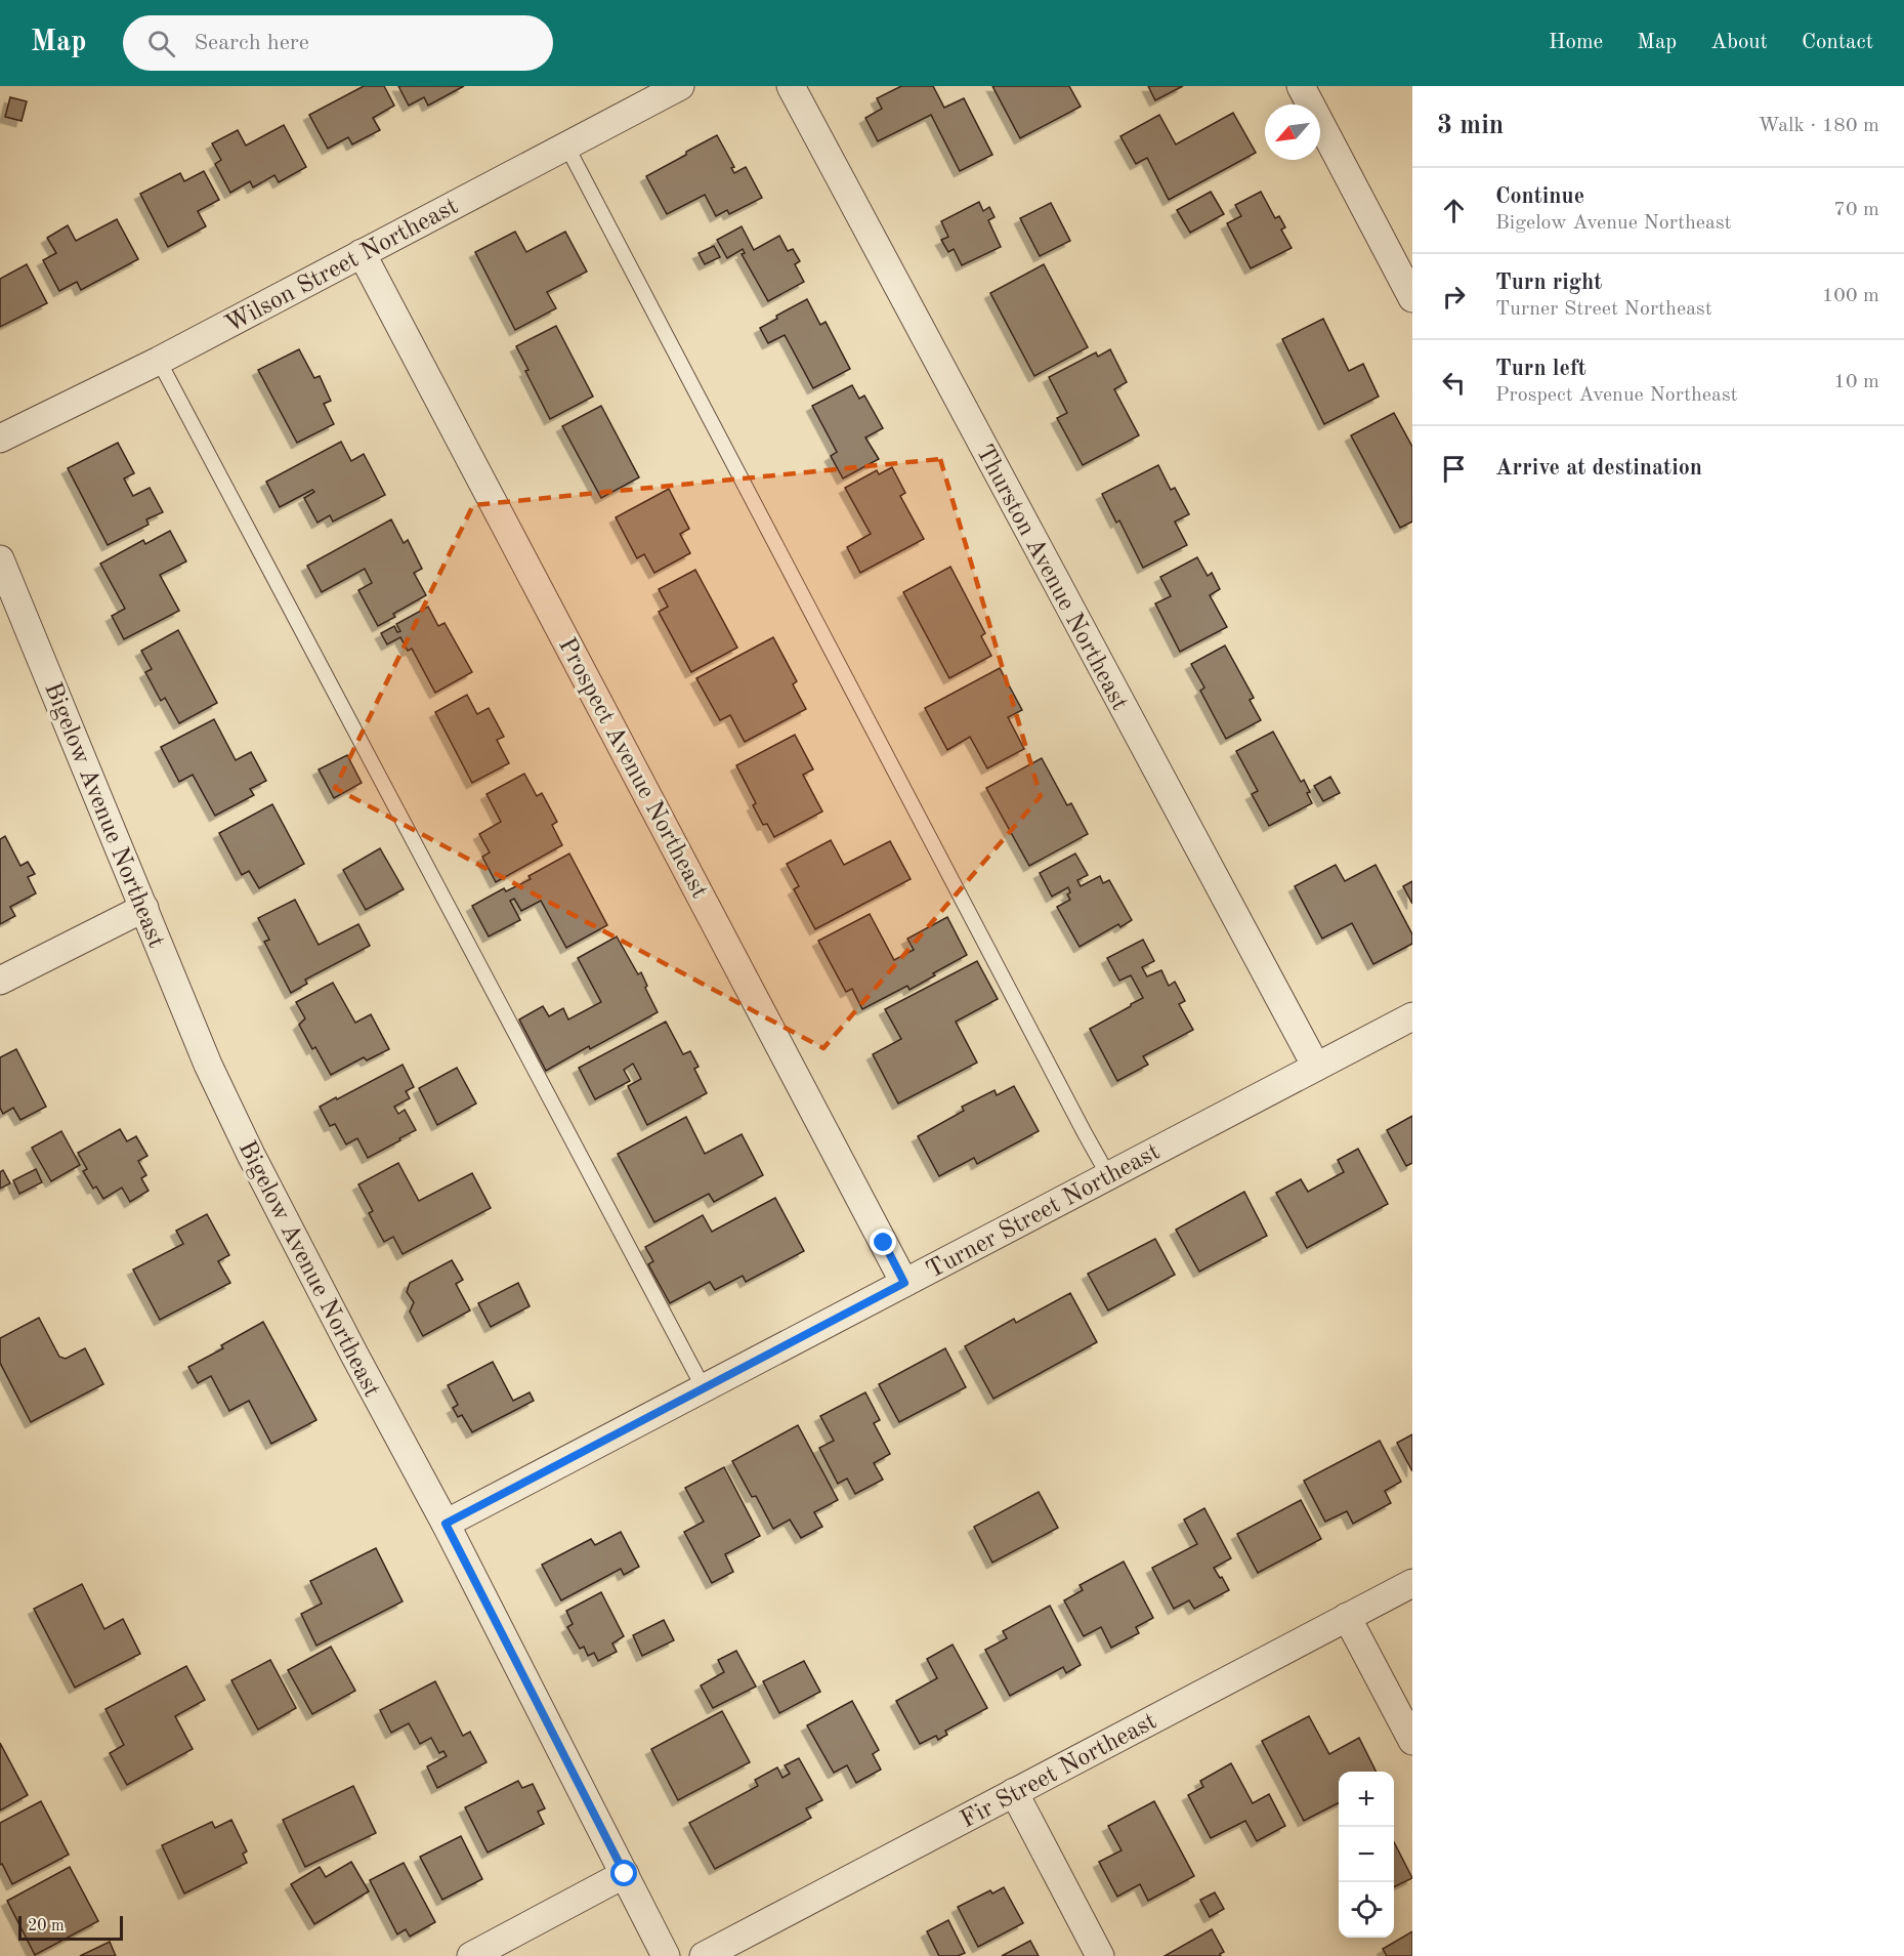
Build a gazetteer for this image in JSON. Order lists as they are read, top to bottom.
{
  "streets": {
    "street": [
      "Wilson Street Northeast",
      "Thurston Avenue Northeast",
      "Prospect Avenue Northeast",
      "Bigelow Avenue Northeast",
      "Turner Street Northeast",
      "Fir Street Northeast"
    ]
  },
  "crossings": [
    ["Wilson Street Northeast", "Prospect Avenue Northeast"],
    ["Thurston Avenue Northeast", "Turner Street Northeast"],
    ["Prospect Avenue Northeast", "Turner Street Northeast"],
    ["Bigelow Avenue Northeast", "Turner Street Northeast"]
  ],
  "scale_bar": "20 m",
  "north": "bottom left",
  "page": {
    "header": "Map",
    "search": "Search here",
    "nav": [
      "Home",
      "Map",
      "About",
      "Contact"
    ],
    "heading": ["3 min", "Walk · 180 m"],
    "list": [
      ["Continue", "Bigelow Avenue Northeast", "70 m"],
      ["Turn right", "Turner Street Northeast", "100 m"],
      ["Turn left", "Prospect Avenue Northeast", "10 m"],
      "Arrive at destination"
    ],
    "map_buttons": ["+", "−"],
    "scale": "20 m"
  }
}
